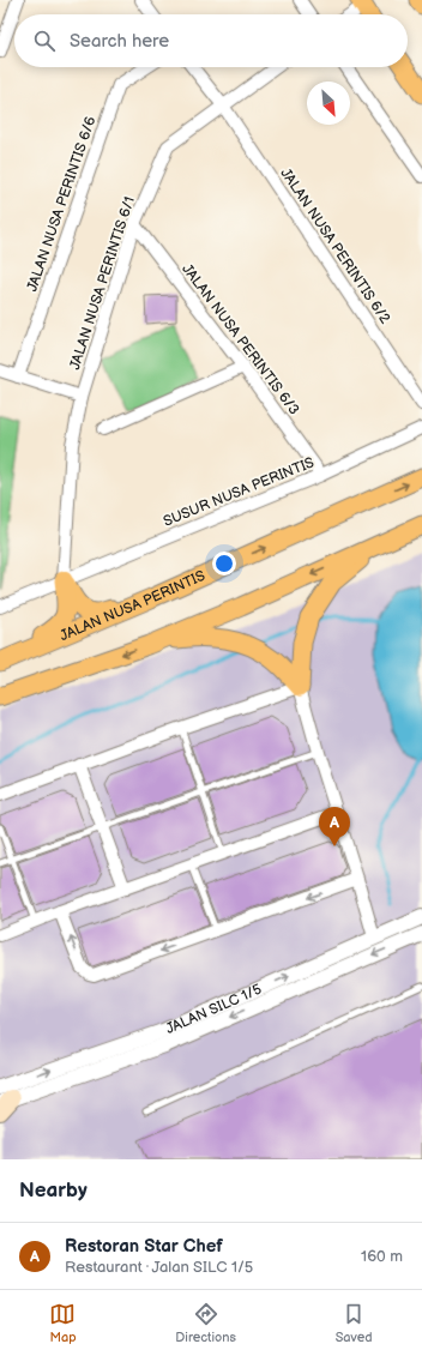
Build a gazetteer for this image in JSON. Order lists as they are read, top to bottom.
{
  "streets": {
    "main road": ["JALAN NUSA PERINTIS"],
    "street": [
      "JALAN NUSA PERINTIS 6/6",
      "JALAN NUSA PERINTIS 6/2",
      "JALAN NUSA PERINTIS 6/1",
      "JALAN NUSA PERINTIS 6/3",
      "SUSUR NUSA PERINTIS",
      "JALAN SILC 1/5"
    ]
  },
  "crossings": [
    ["JALAN NUSA PERINTIS 6/2", "JALAN NUSA PERINTIS 6/1"],
    ["JALAN NUSA PERINTIS 6/1", "JALAN NUSA PERINTIS 6/3"],
    ["JALAN NUSA PERINTIS 6/1", "SUSUR NUSA PERINTIS"],
    ["JALAN NUSA PERINTIS 6/3", "SUSUR NUSA PERINTIS"]
  ],
  "north": "bottom right",
  "page": {
    "search": "Search here",
    "pins": "A",
    "heading": "Nearby",
    "list": [
      {
        "mark": "A",
        "name": "Restoran Star Chef",
        "note": "Restaurant · Jalan SILC 1/5",
        "value": "160 m"
      }
    ],
    "nav": ["Map", "Directions", "Saved"]
  }
}
